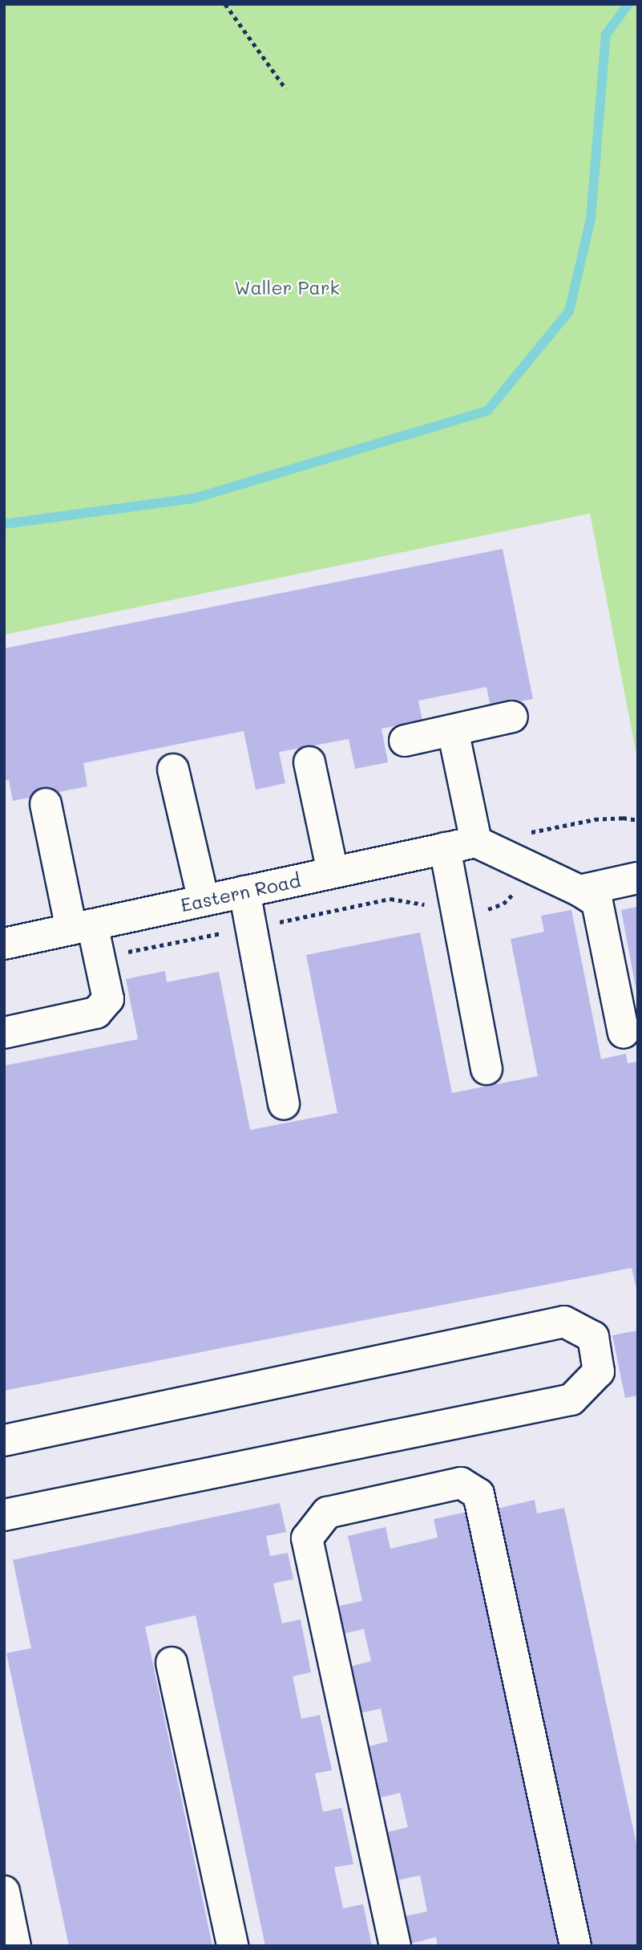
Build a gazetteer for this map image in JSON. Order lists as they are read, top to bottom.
{
  "streets": {
    "street": ["Eastern Road"]
  },
  "parks": ["Waller Park"]
}
